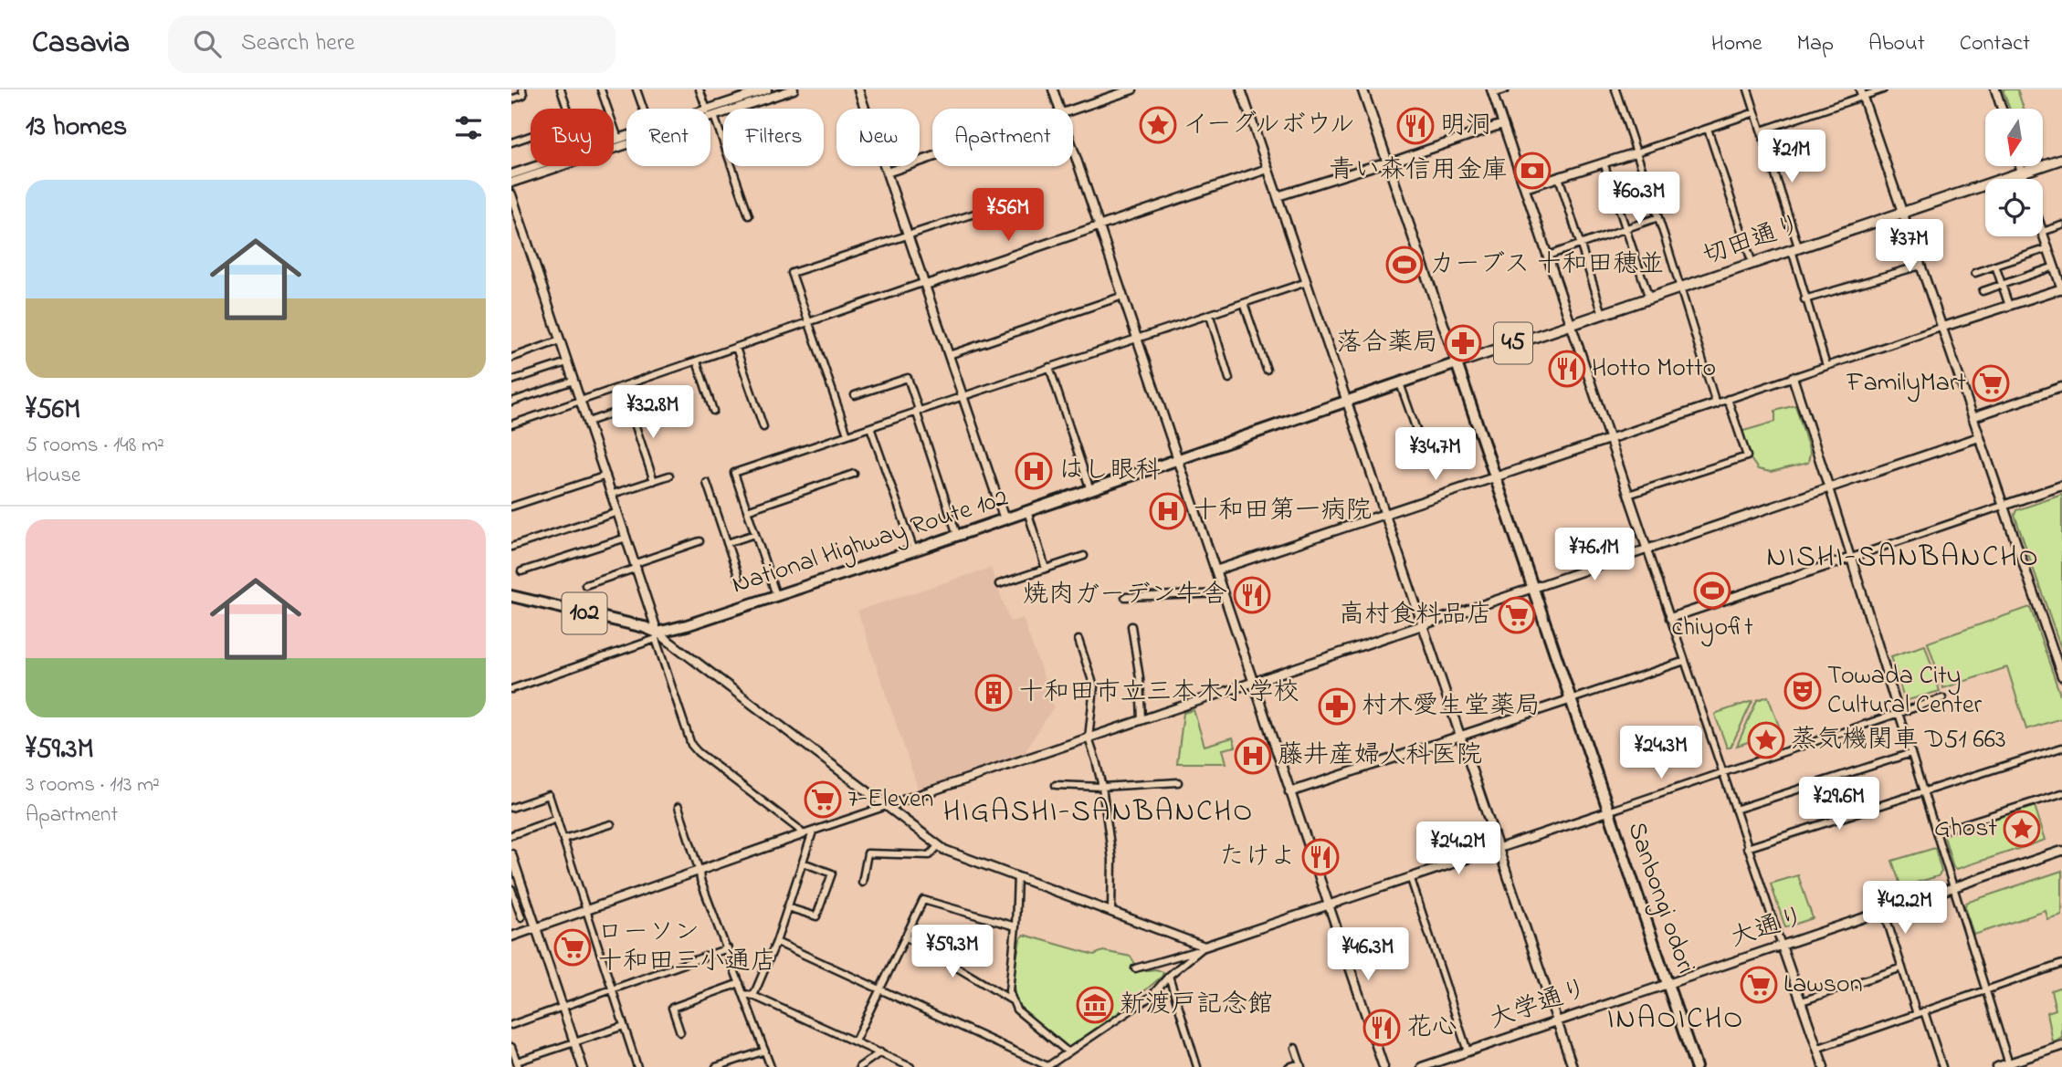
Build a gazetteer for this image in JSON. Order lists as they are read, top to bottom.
{
  "streets": {
    "highway": ["National Highway Route 102", "102", "Sanbongi odori"],
    "main road": ["切田通り", "45"],
    "street": ["大通り", "大学通り"]
  },
  "crossings": [
    ["切田通り", "National Highway Route 102"],
    ["切田通り", "Sanbongi odori"],
    ["National Highway Route 102", "102"],
    ["National Highway Route 102", "Sanbongi odori"],
    ["Sanbongi odori", "大通り"],
    ["Sanbongi odori", "大学通り"],
    ["大通り", "大学通り"]
  ],
  "districts": ["NISHI-SANBANCHO", "HIGASHI-SANBANCHO", "INAOICHO"],
  "places": {
    "place": ["イーグルボウル", "蒸気機関車 D51 663", "Ghost"],
    "restaurant": [
      "明洞",
      "Hotto Motto",
      "焼肉ガーデン牛舎",
      "たけよ",
      "花心"
    ],
    "bank": ["青い森信用金庫"],
    "sports": ["カーブス 十和田穂並", "chiyofit"],
    "pharmacy": ["落合薬局", "村木愛生堂薬局"],
    "supermarket": [
      "FamilyMart",
      "高村食料品店",
      "7-Eleven",
      "ローソン 十和田三小通店",
      "Lawson"
    ],
    "hospital": ["はし眼科", "十和田第一病院", "藤井産婦人科医院"],
    "theatre": ["Towada City Cultural Center"],
    "building": ["十和田市立三本木小学校"],
    "museum": ["新渡戸記念館"]
  },
  "north": "bottom",
  "page": {
    "header": "Casavia",
    "search": "Search here",
    "nav": [
      "Home",
      "Map",
      "About",
      "Contact"
    ],
    "heading": "13 homes",
    "chip": [
      "Buy",
      "Rent",
      "Filters",
      "New",
      "Apartment"
    ],
    "price": [
      "¥21M",
      "¥60.3M",
      "¥56M",
      "¥37M",
      "¥32.8M",
      "¥34.7M",
      "¥76.1M",
      "¥24.3M",
      "¥29.6M",
      "¥24.2M",
      "¥42.2M",
      "¥59.3M",
      "¥46.3M"
    ],
    "list": [
      {
        "name": "¥56M",
        "note": "5 rooms · 148 m² · House"
      },
      {
        "name": "¥59.3M",
        "note": "3 rooms · 113 m² · Apartment"
      }
    ]
  }
}
